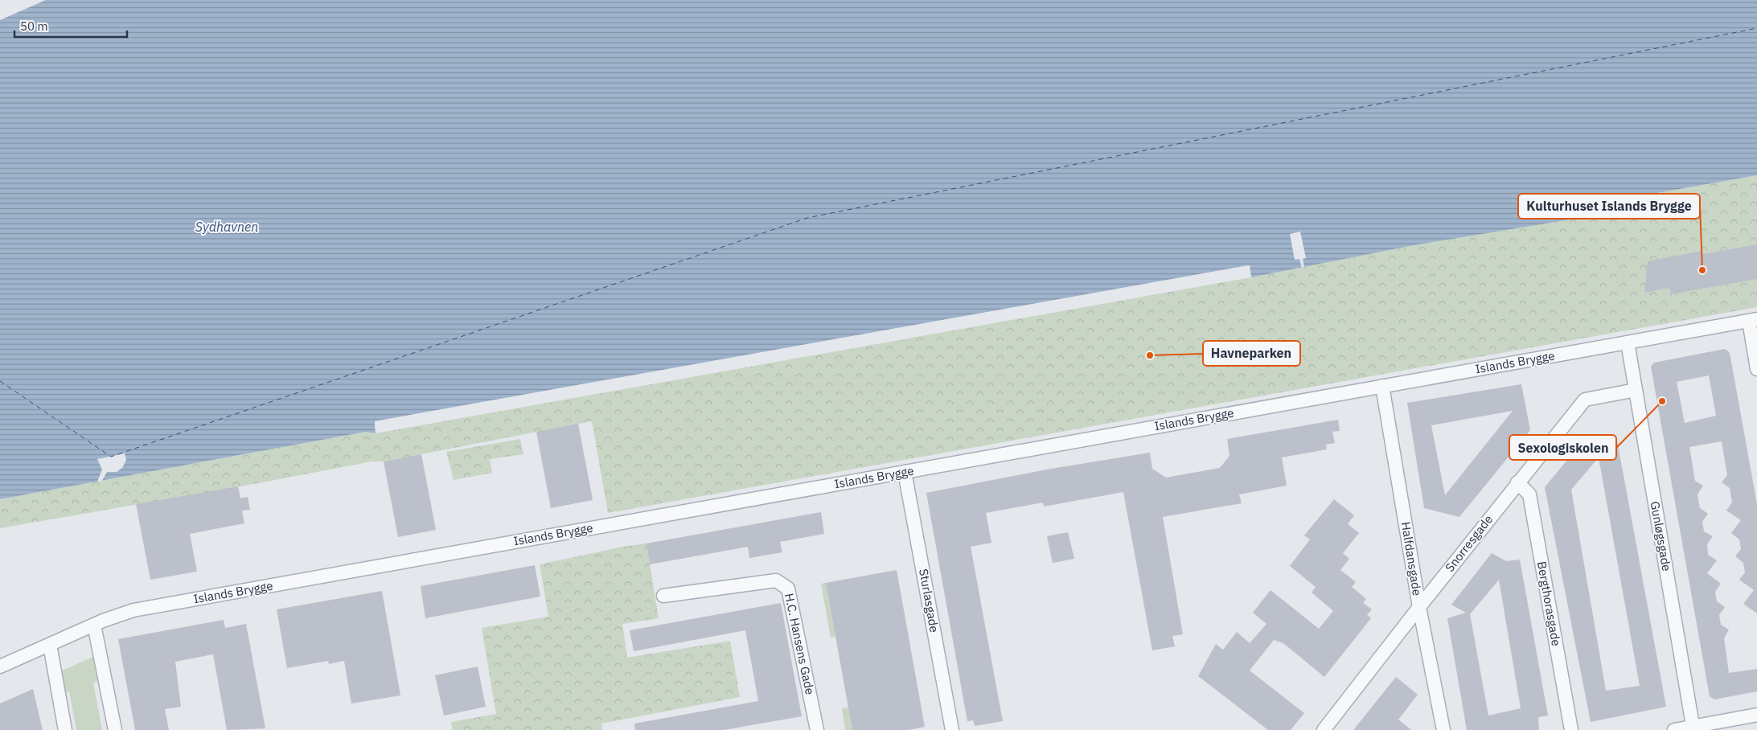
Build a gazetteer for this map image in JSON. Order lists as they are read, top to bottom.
{
  "streets": {
    "street": [
      "Islands Brygge",
      "Gunløgsgade",
      "Snorresgade",
      "Halfdansgade",
      "Sturlasgade",
      "Bergthorasgade",
      "H.C. Hansens Gade"
    ]
  },
  "crossings": [
    ["Islands Brygge", "Gunløgsgade"],
    ["Islands Brygge", "Halfdansgade"],
    ["Islands Brygge", "Sturlasgade"],
    ["Gunløgsgade", "Snorresgade"],
    ["Snorresgade", "Halfdansgade"],
    ["Snorresgade", "Bergthorasgade"]
  ],
  "water": ["Sydhavnen"],
  "places": ["Kulturhuset Islands Brygge", "Havneparken", "Sexologiskolen"],
  "scale_bar": "50 m"
}
